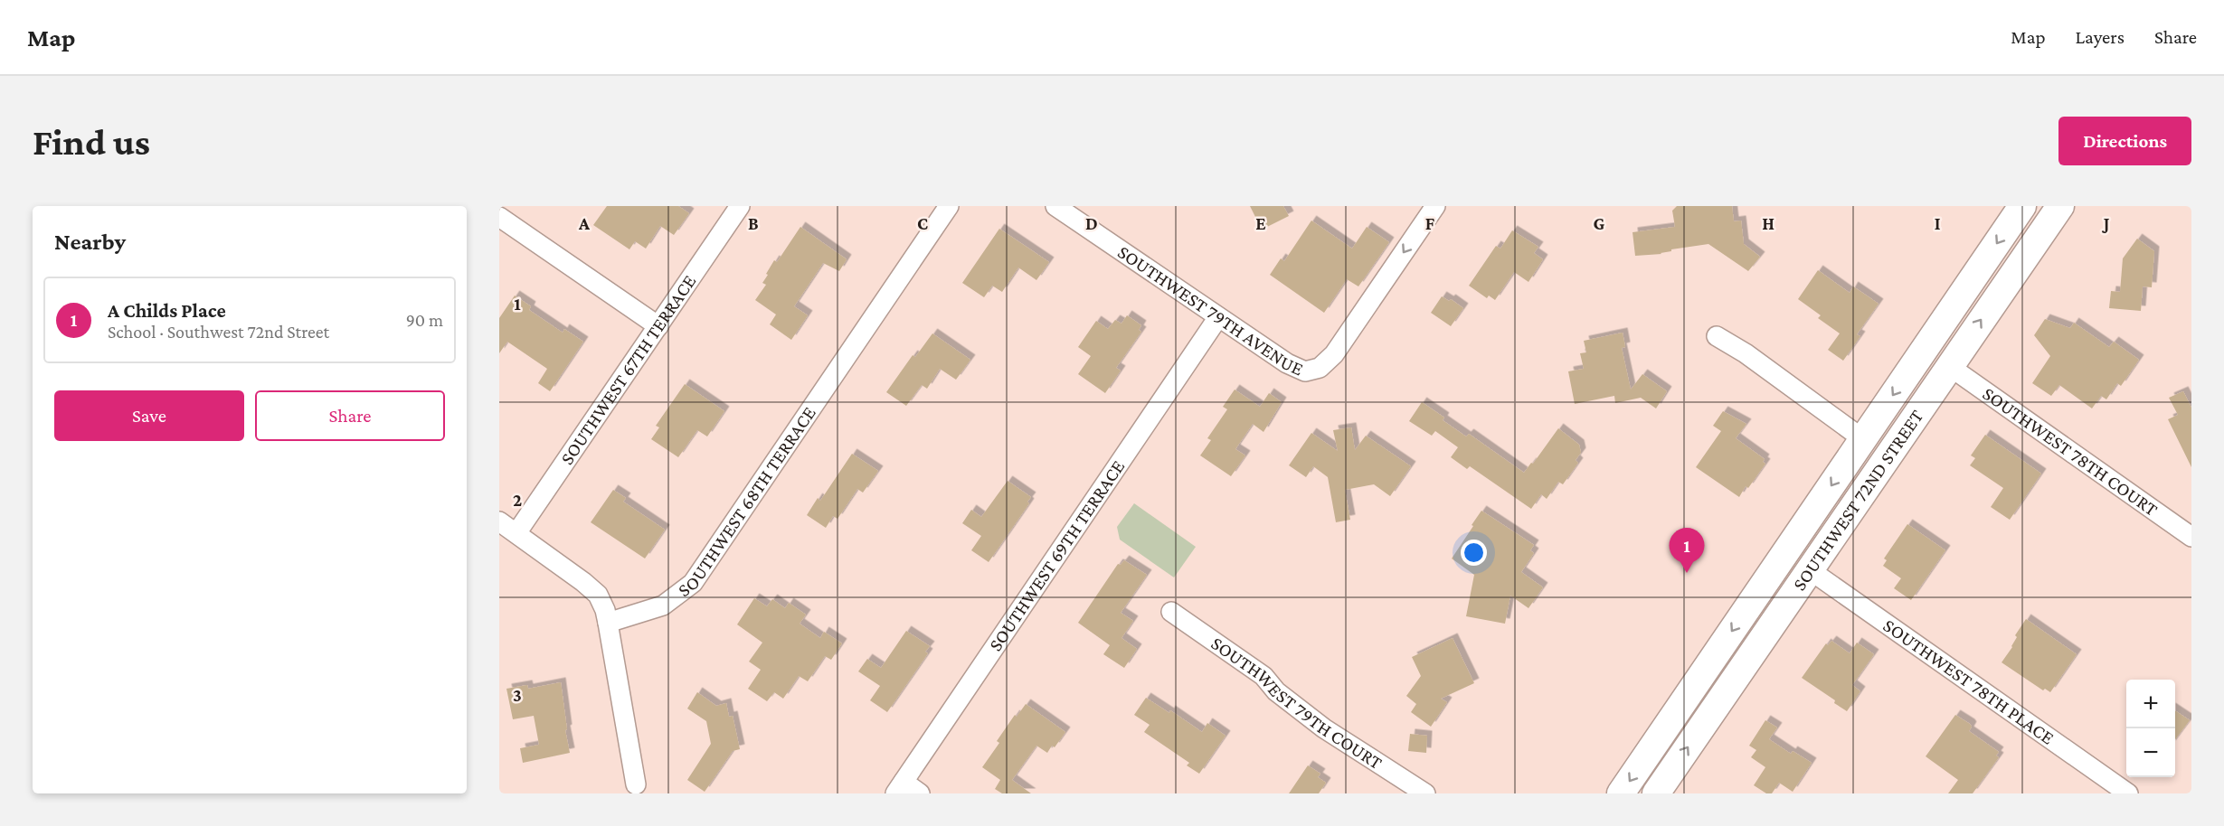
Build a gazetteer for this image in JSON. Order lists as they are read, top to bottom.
{
  "streets": {
    "main road": ["SOUTHWEST 72ND STREET"],
    "street": [
      "SOUTHWEST 79TH AVENUE",
      "SOUTHWEST 67TH TERRACE",
      "SOUTHWEST 78TH COURT",
      "SOUTHWEST 68TH TERRACE",
      "SOUTHWEST 69TH TERRACE",
      "SOUTHWEST 78TH PLACE",
      "SOUTHWEST 79TH COURT"
    ]
  },
  "crossings": [
    ["SOUTHWEST 79TH AVENUE", "SOUTHWEST 69TH TERRACE"],
    ["SOUTHWEST 78TH COURT", "SOUTHWEST 72ND STREET"],
    ["SOUTHWEST 72ND STREET", "SOUTHWEST 78TH PLACE"]
  ],
  "page": {
    "header": "Map",
    "nav": ["Map", "Layers", "Share"],
    "buttons": [
      "Directions",
      ["Save", "Share"]
    ],
    "title": "Find us",
    "heading": "Nearby",
    "list": [
      {
        "mark": "1",
        "name": "A Childs Place",
        "note": "School · Southwest 72nd Street",
        "value": "90 m"
      }
    ],
    "pins": "1",
    "map_buttons": ["+", "−"]
  },
  "grid": {
    "columns": [
      "A",
      "B",
      "C",
      "D",
      "E",
      "F",
      "G",
      "H",
      "I",
      "J"
    ],
    "rows": ["1", "2", "3"]
  }
}
